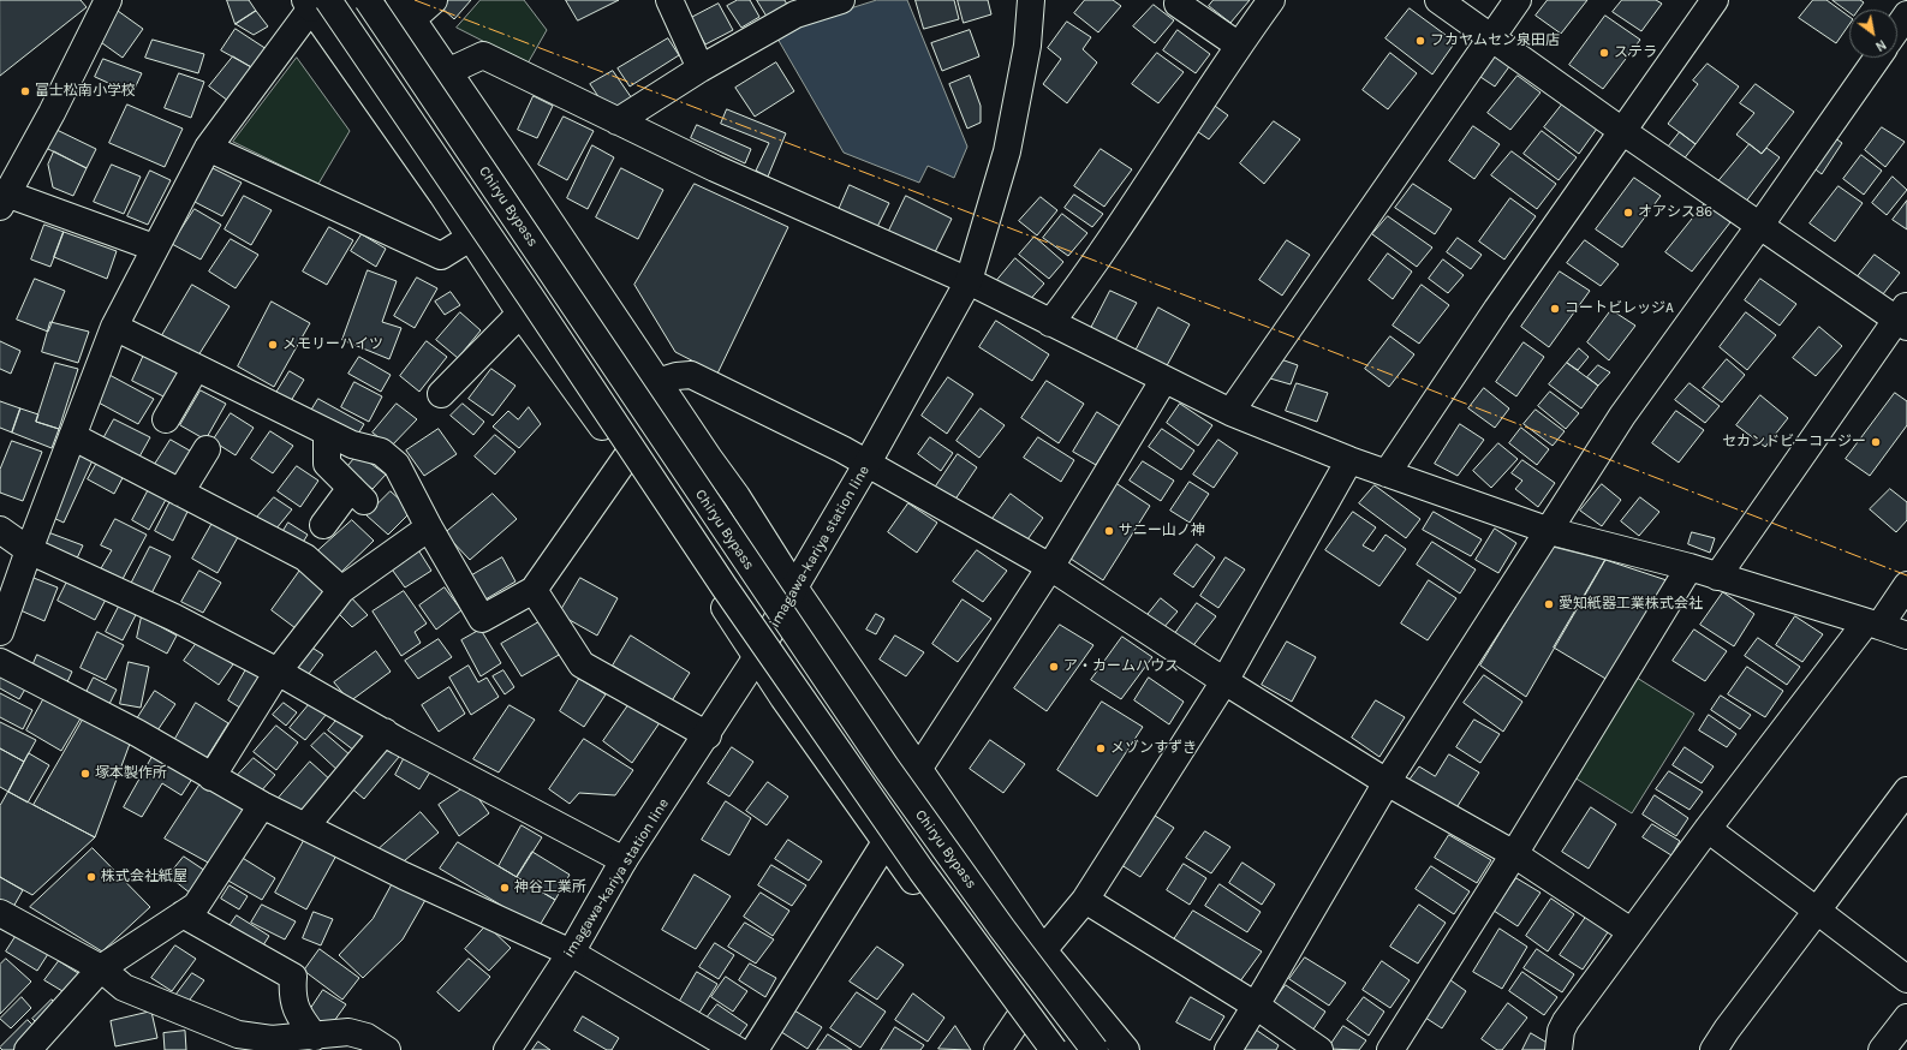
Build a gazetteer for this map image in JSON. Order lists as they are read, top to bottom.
{
  "streets": {
    "main road": ["Chiryu Bypass", "imagawa-kariya station line"]
  },
  "places": [
    "フカヤムセン泉田店",
    "ステラ",
    "富士松南小学校",
    "オアシス86",
    "コートビレッジA",
    "メモリーハイツ",
    "セカンドビーコージー",
    "サニー山ノ神",
    "愛知紙器工業株式会社",
    "ア・カームハウス",
    "メゾンすずき",
    "塚本製作所",
    "株式会社紙屋",
    "神谷工業所"
  ],
  "north": "bottom right"
}
